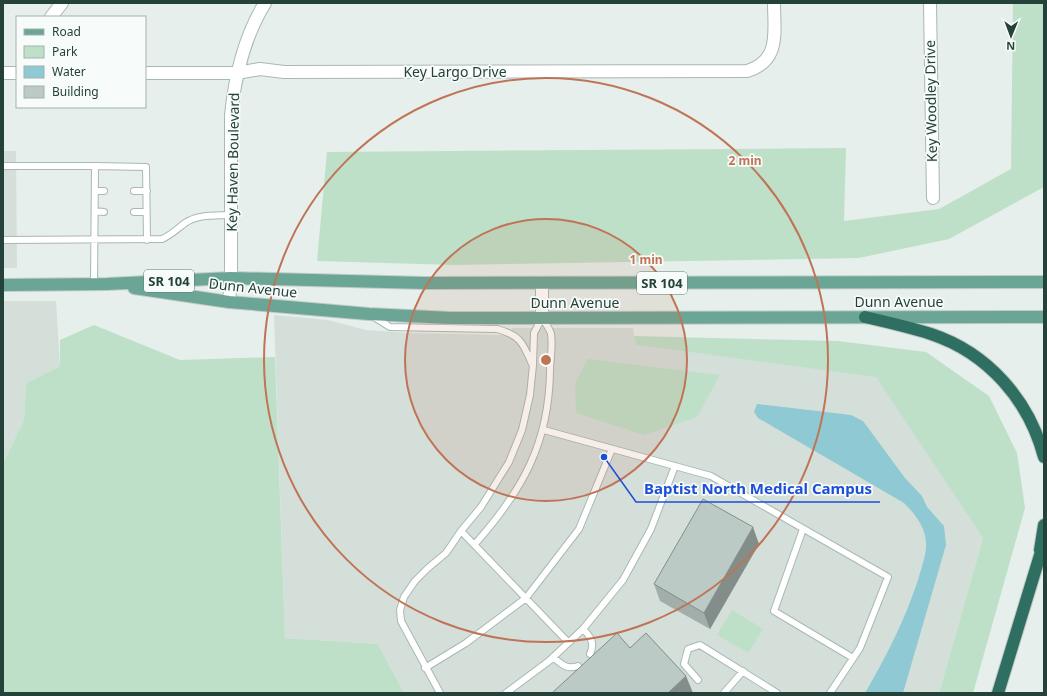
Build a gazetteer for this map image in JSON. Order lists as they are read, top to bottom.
{
  "streets": {
    "main road": ["SR 104", "Dunn Avenue"],
    "street": ["Key Largo Drive", "Key Woodley Drive", "Key Haven Boulevard"]
  },
  "crossings": [
    ["Key Largo Drive", "Key Haven Boulevard"],
    ["Key Haven Boulevard", "Dunn Avenue"]
  ],
  "places": ["Baptist North Medical Campus"],
  "legend": [
    "Road",
    "Park",
    "Water",
    "Building"
  ],
  "north": "bottom",
  "rings": ["2 min", "1 min"]
}
